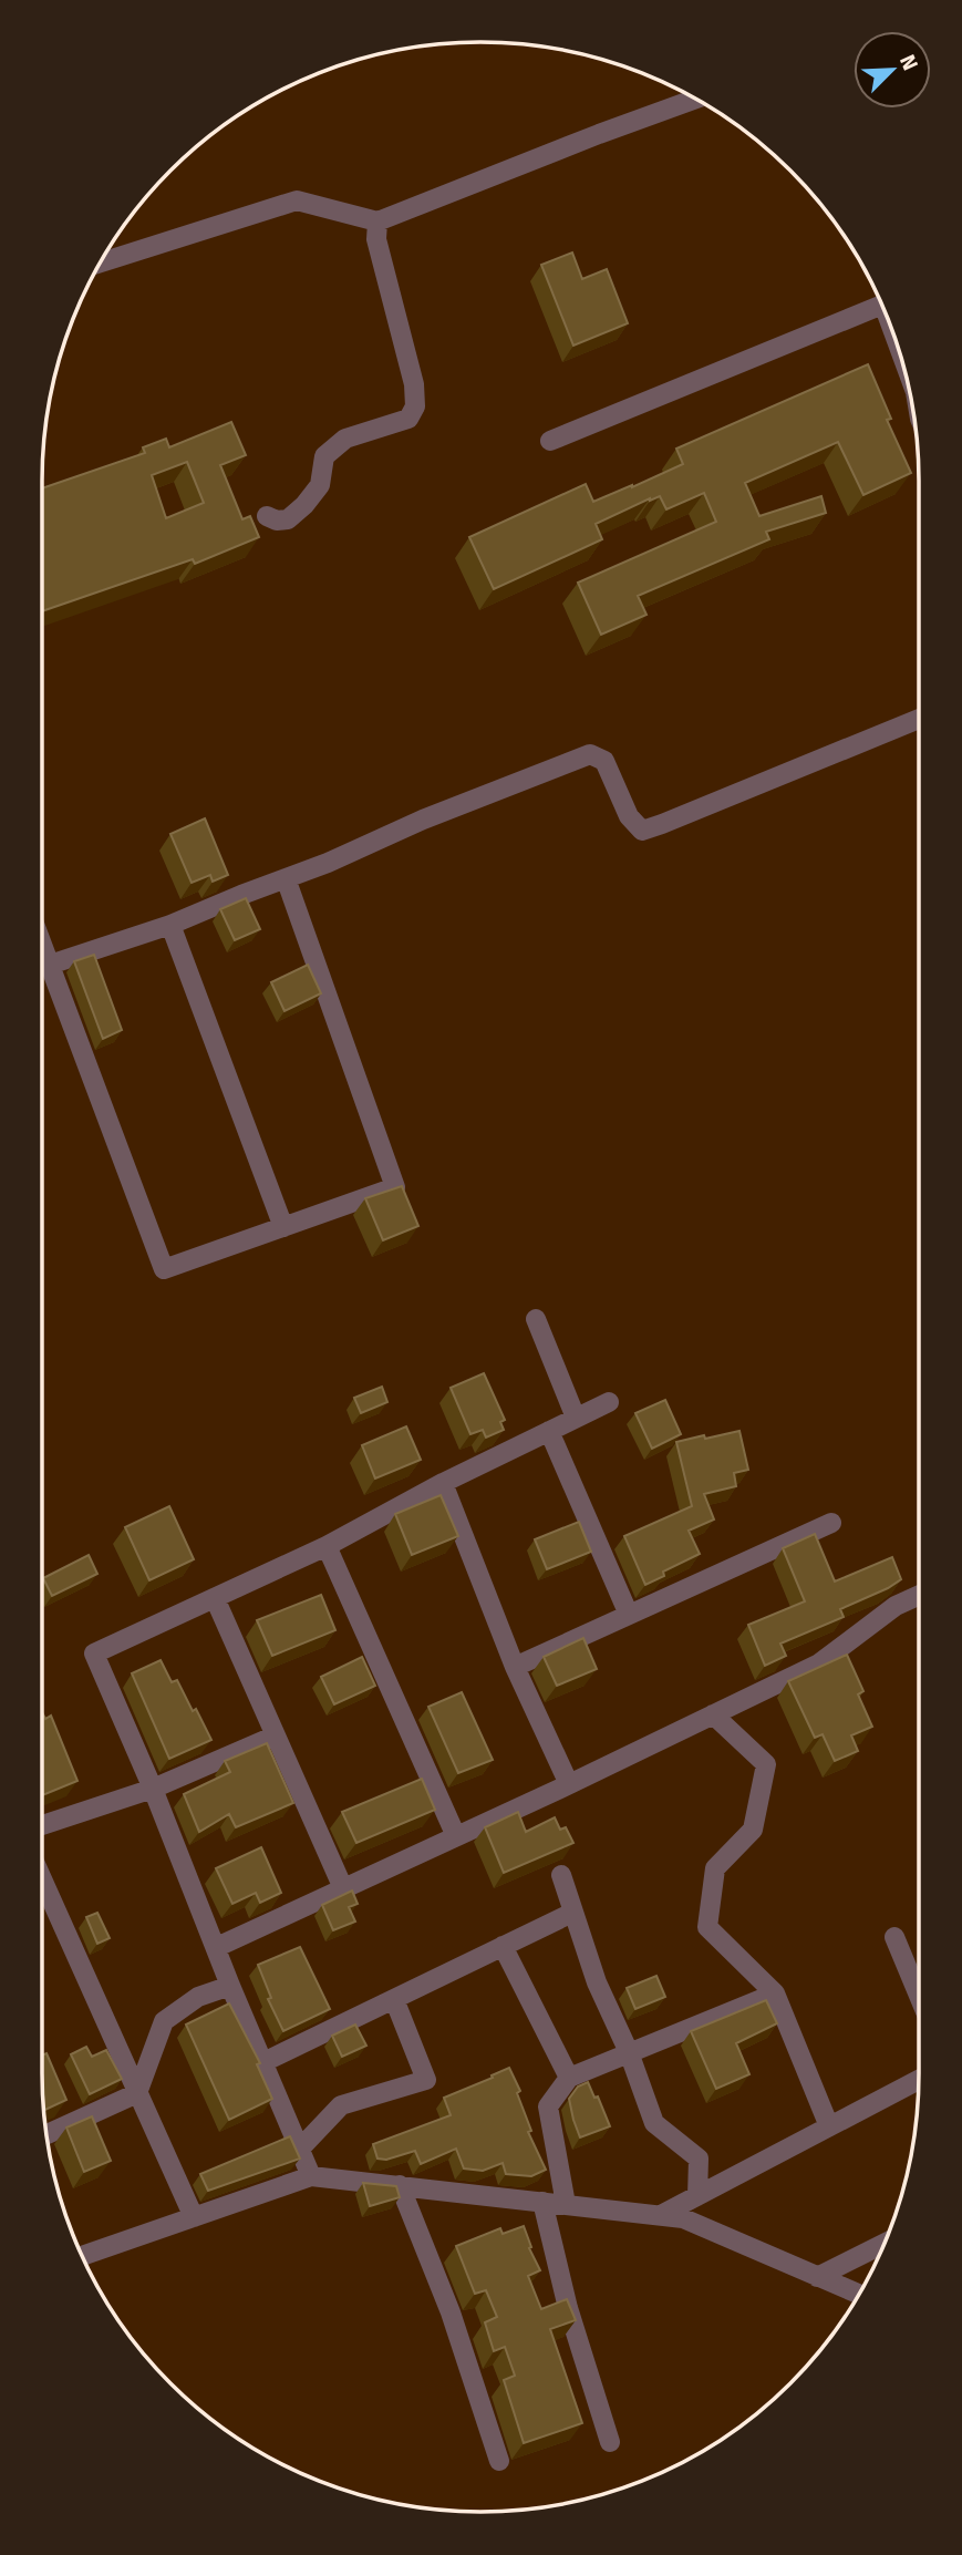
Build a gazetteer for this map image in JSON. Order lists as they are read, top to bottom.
{
  "north": "top right"
}
